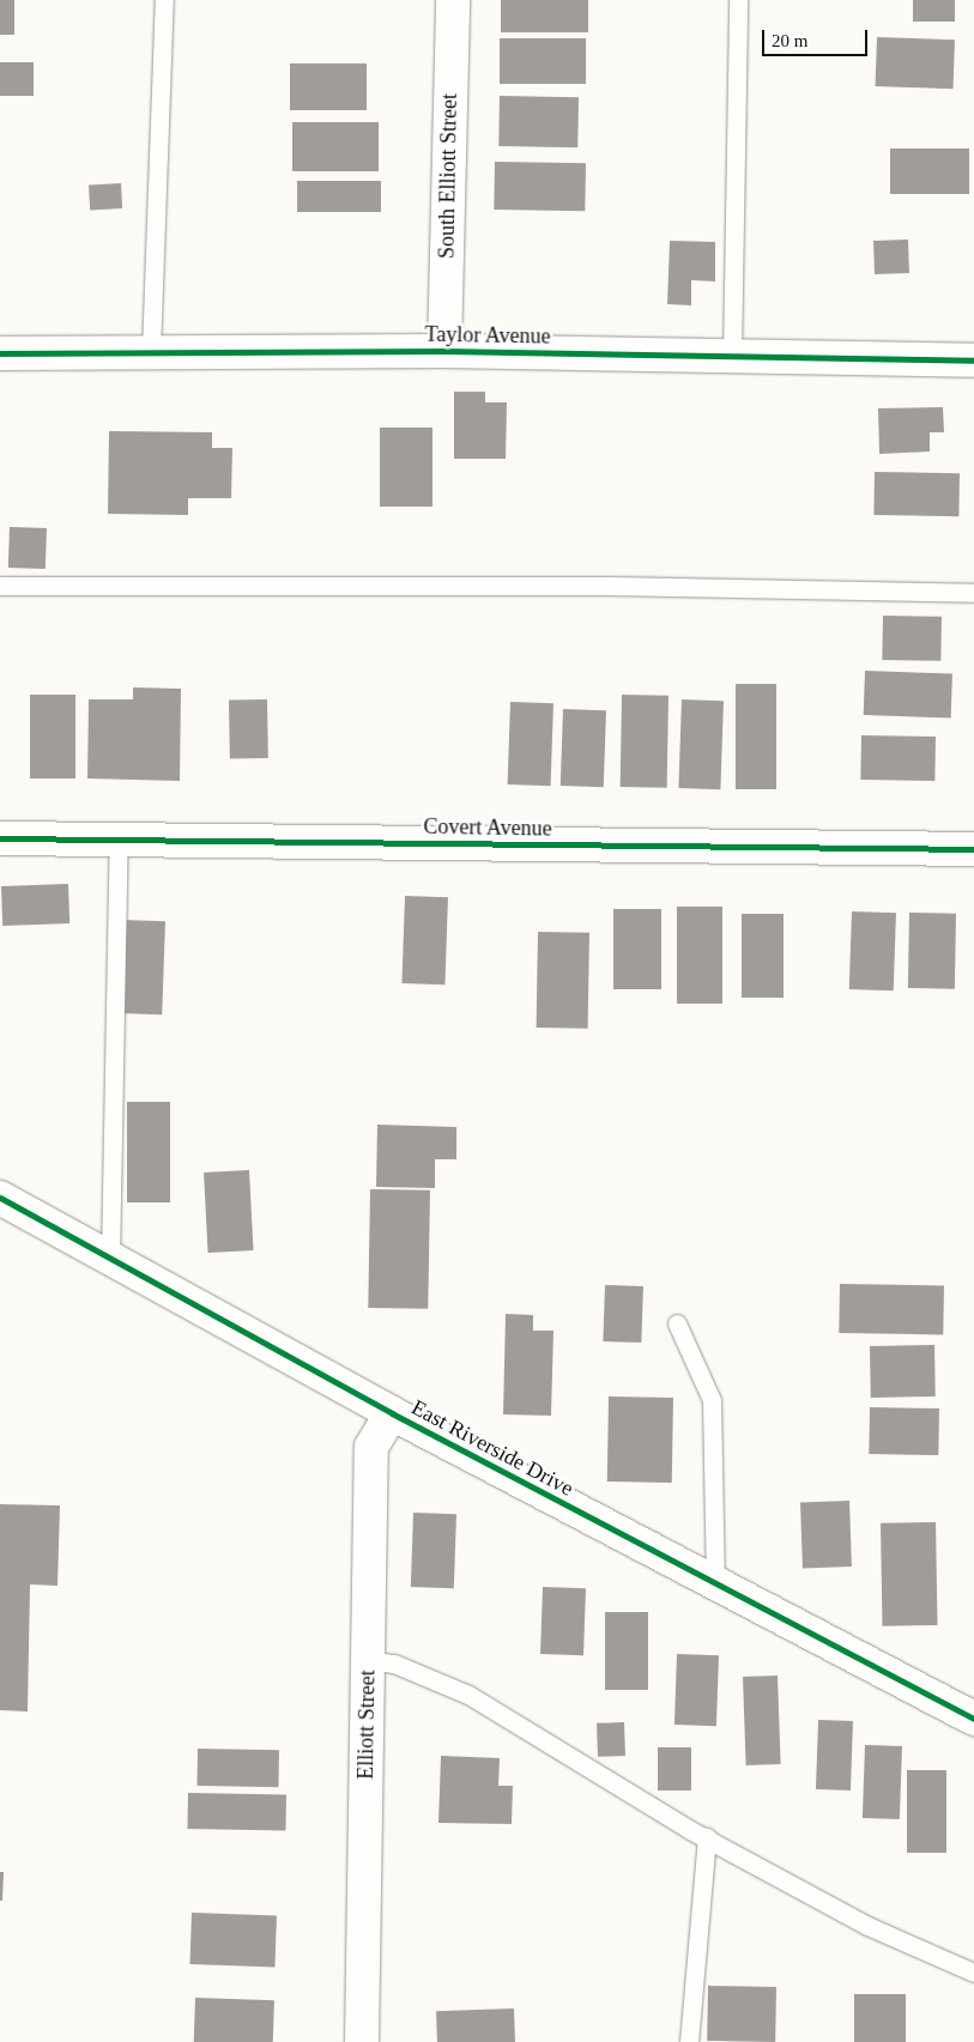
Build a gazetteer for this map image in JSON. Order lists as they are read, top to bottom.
{
  "streets": {
    "street": [
      "South Elliott Street",
      "Taylor Avenue",
      "Covert Avenue",
      "East Riverside Drive",
      "Elliott Street"
    ]
  },
  "crossings": [
    ["South Elliott Street", "Taylor Avenue"],
    ["East Riverside Drive", "Elliott Street"]
  ],
  "scale_bar": "20 m"
}
